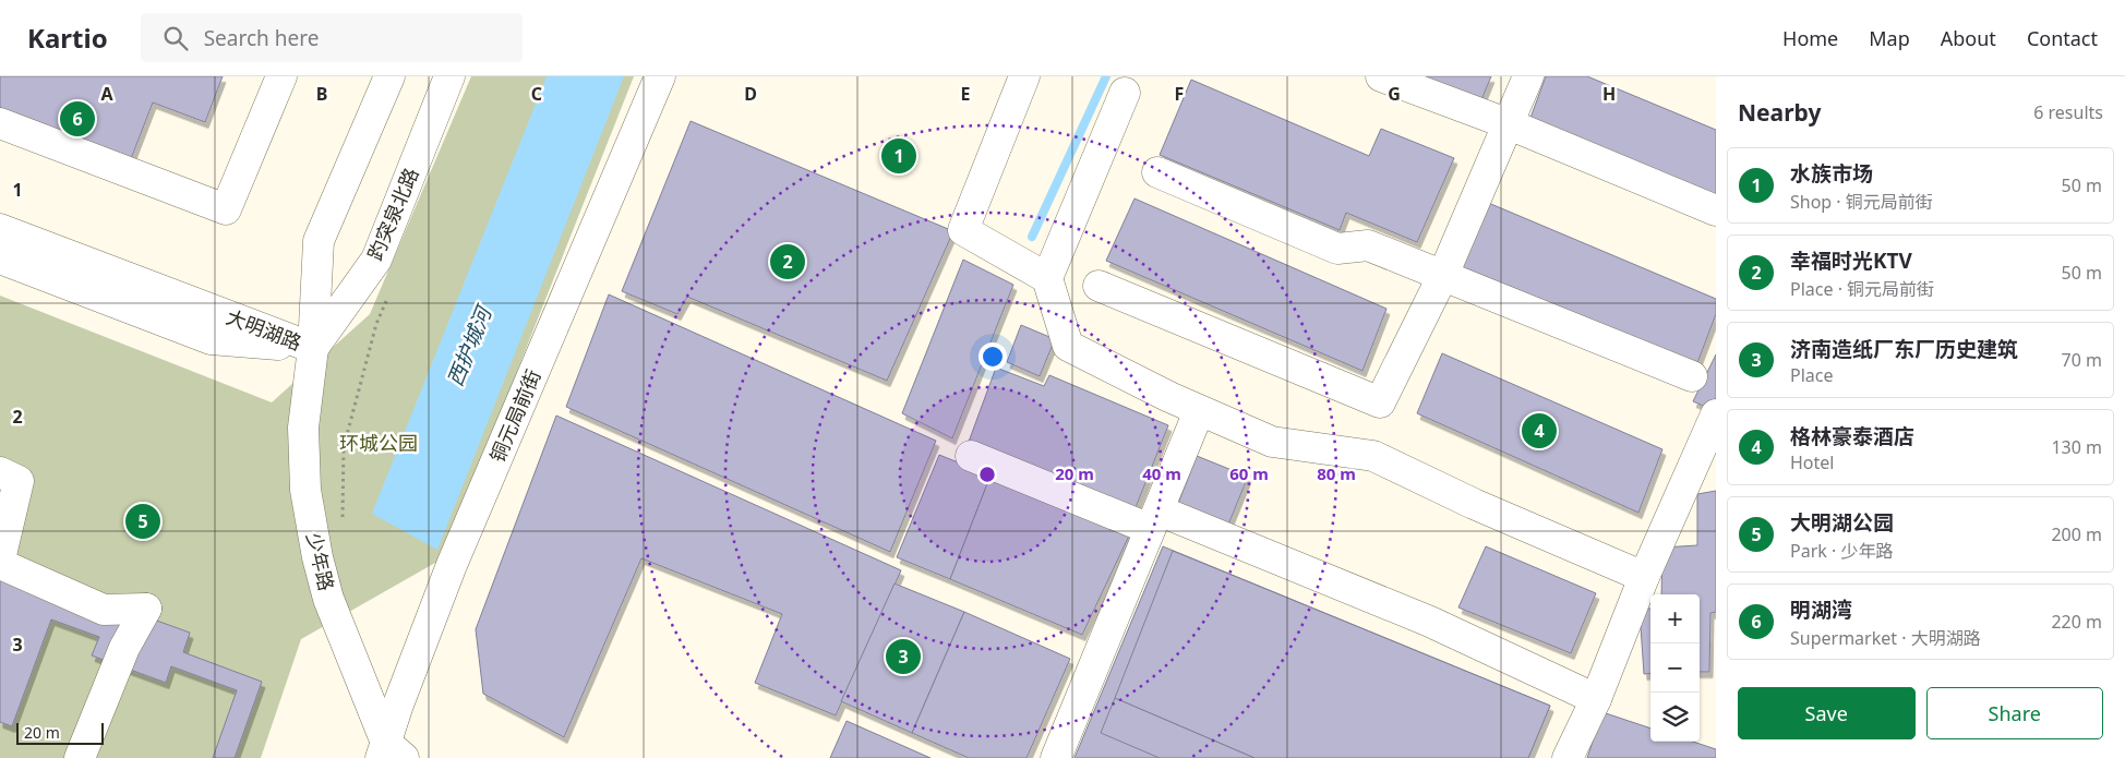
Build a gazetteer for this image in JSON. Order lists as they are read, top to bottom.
{
  "streets": {
    "street": [
      "趵突泉北路",
      "大明湖路",
      "铜元局前街",
      "少年路"
    ]
  },
  "crossings": [
    ["趵突泉北路", "大明湖路"],
    ["趵突泉北路", "少年路"],
    ["大明湖路", "少年路"],
    ["铜元局前街", "少年路"]
  ],
  "water": ["西护城河"],
  "parks": ["环城公园"],
  "scale_bar": "20 m",
  "page": {
    "header": "Kartio",
    "search": "Search here",
    "nav": [
      "Home",
      "Map",
      "About",
      "Contact"
    ],
    "heading": ["Nearby", "6 results"],
    "pins": [
      "6",
      "1",
      "2",
      "4",
      "5",
      "3"
    ],
    "list": [
      {
        "mark": "1",
        "name": "水族市场",
        "note": "Shop · 铜元局前街",
        "value": "50 m"
      },
      {
        "mark": "2",
        "name": "幸福时光KTV",
        "note": "Place · 铜元局前街",
        "value": "50 m"
      },
      {
        "mark": "3",
        "name": "济南造纸厂东厂历史建筑",
        "note": "Place",
        "value": "70 m"
      },
      {
        "mark": "4",
        "name": "格林豪泰酒店",
        "note": "Hotel",
        "value": "130 m"
      },
      {
        "mark": "5",
        "name": "大明湖公园",
        "note": "Park · 少年路",
        "value": "200 m"
      },
      {
        "mark": "6",
        "name": "明湖湾",
        "note": "Supermarket · 大明湖路",
        "value": "220 m"
      }
    ],
    "map_buttons": ["+", "−"],
    "buttons": ["Save", "Share"],
    "scale": "20 m"
  },
  "grid": {
    "columns": [
      "A",
      "B",
      "C",
      "D",
      "E",
      "F",
      "G",
      "H"
    ],
    "rows": ["1", "2", "3"]
  },
  "rings": [
    "20 m",
    "40 m",
    "60 m",
    "80 m"
  ]
}
